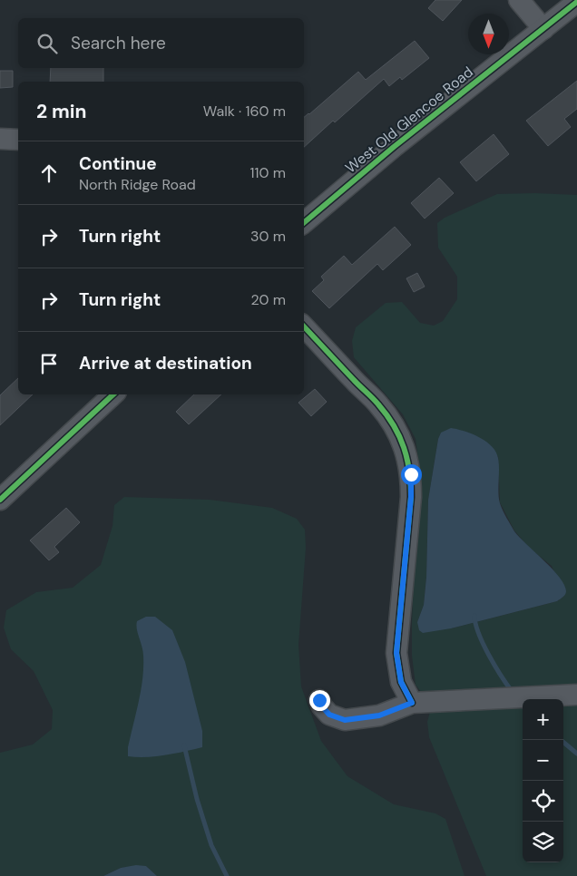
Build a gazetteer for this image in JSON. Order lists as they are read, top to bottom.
{
  "streets": {
    "street": ["West Old Glencoe Road"]
  },
  "north": "bottom",
  "page": {
    "search": "Search here",
    "heading": ["2 min", "Walk · 160 m"],
    "list": [
      ["Continue", "North Ridge Road", "110 m"],
      ["Turn right", "30 m"],
      ["Turn right", "20 m"],
      "Arrive at destination"
    ],
    "map_buttons": ["+", "−"]
  }
}
